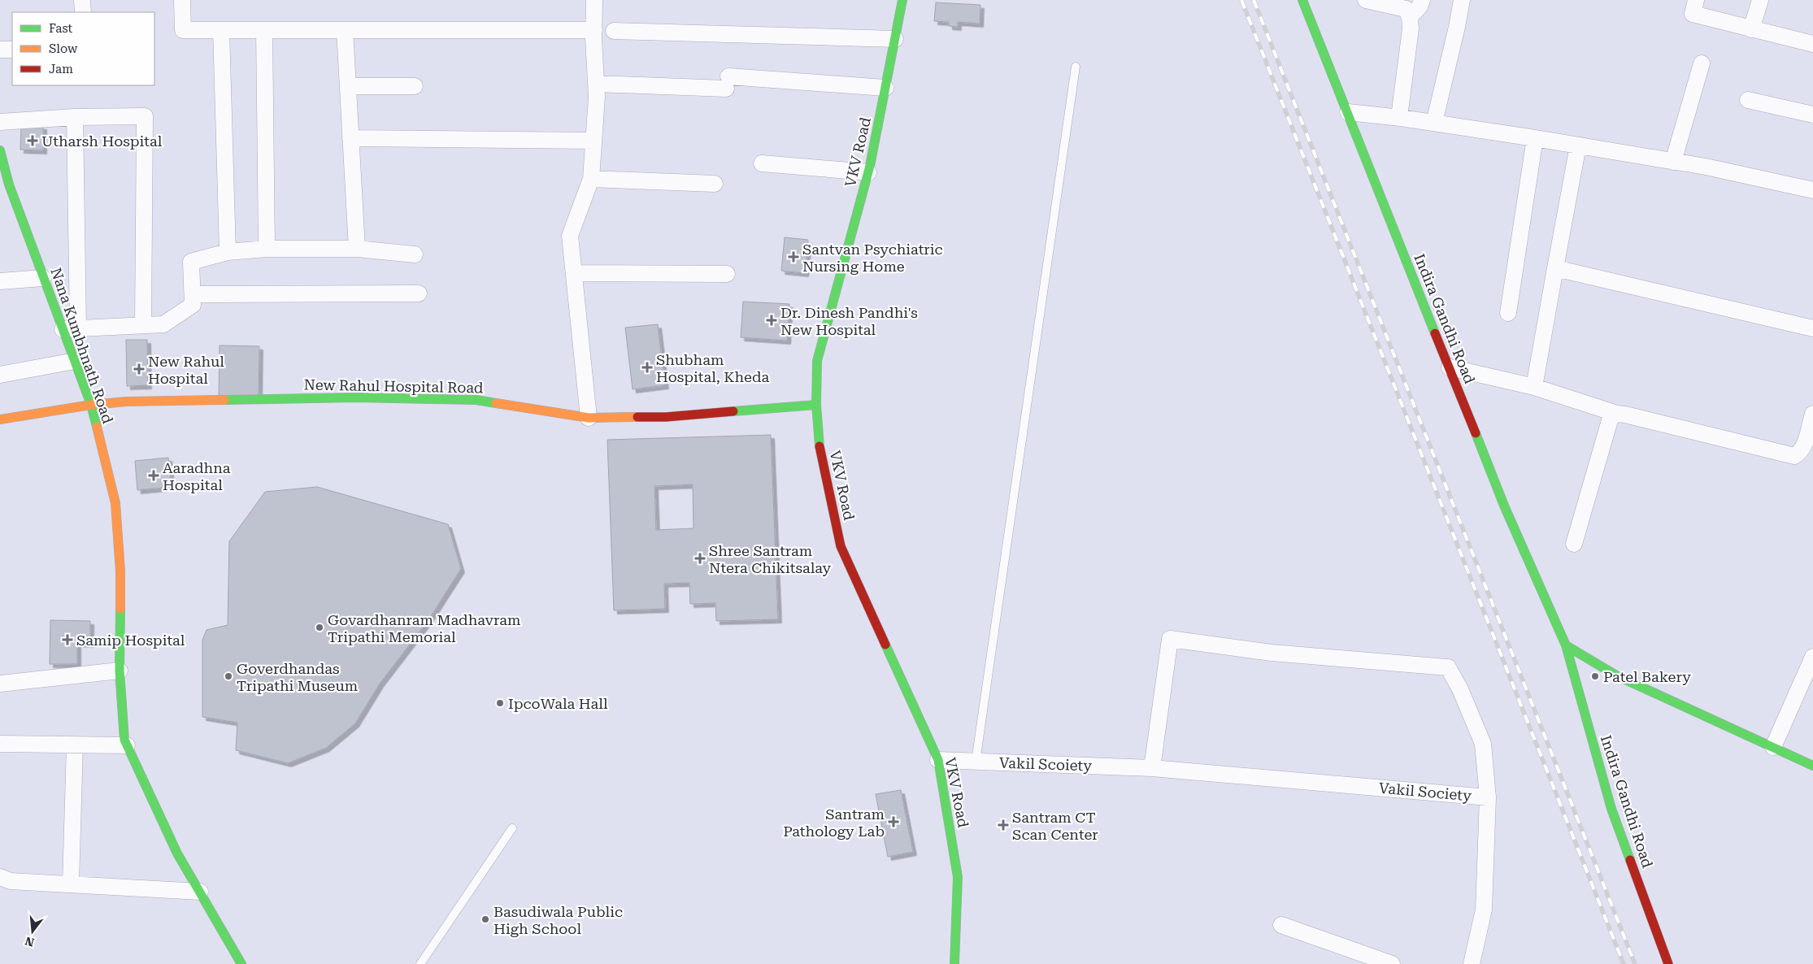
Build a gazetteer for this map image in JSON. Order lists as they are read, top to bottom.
{
  "streets": {
    "street": [
      "VKV Road",
      "Indira Gandhi Road",
      "Nana Kumbhnath Road",
      "New Rahul Hospital Road",
      "Vakil Scoiety",
      "Vakil Society"
    ]
  },
  "crossings": [
    ["VKV Road", "New Rahul Hospital Road"],
    ["VKV Road", "Vakil Scoiety"],
    ["Nana Kumbhnath Road", "New Rahul Hospital Road"],
    ["Vakil Scoiety", "Vakil Society"]
  ],
  "places": {
    "health": [
      "Utharsh Hospital",
      "Santvan Psychiatric Nursing Home",
      "Dr. Dinesh Pandhi's New Hospital",
      "Shubham Hospital, Kheda",
      "New Rahul Hospital",
      "Aaradhna Hospital",
      "Shree Santram Ntera Chikitsalay",
      "Samip Hospital",
      "Santram Pathology Lab",
      "Santram CT Scan Center"
    ],
    "other": [
      "Govardhanram Madhavram Tripathi Memorial",
      "Goverdhandas Tripathi Museum",
      "Patel Bakery",
      "IpcoWala Hall",
      "Basudiwala Public High School"
    ]
  },
  "legend": ["Fast", "Slow", "Jam"],
  "north": "bottom"
}
